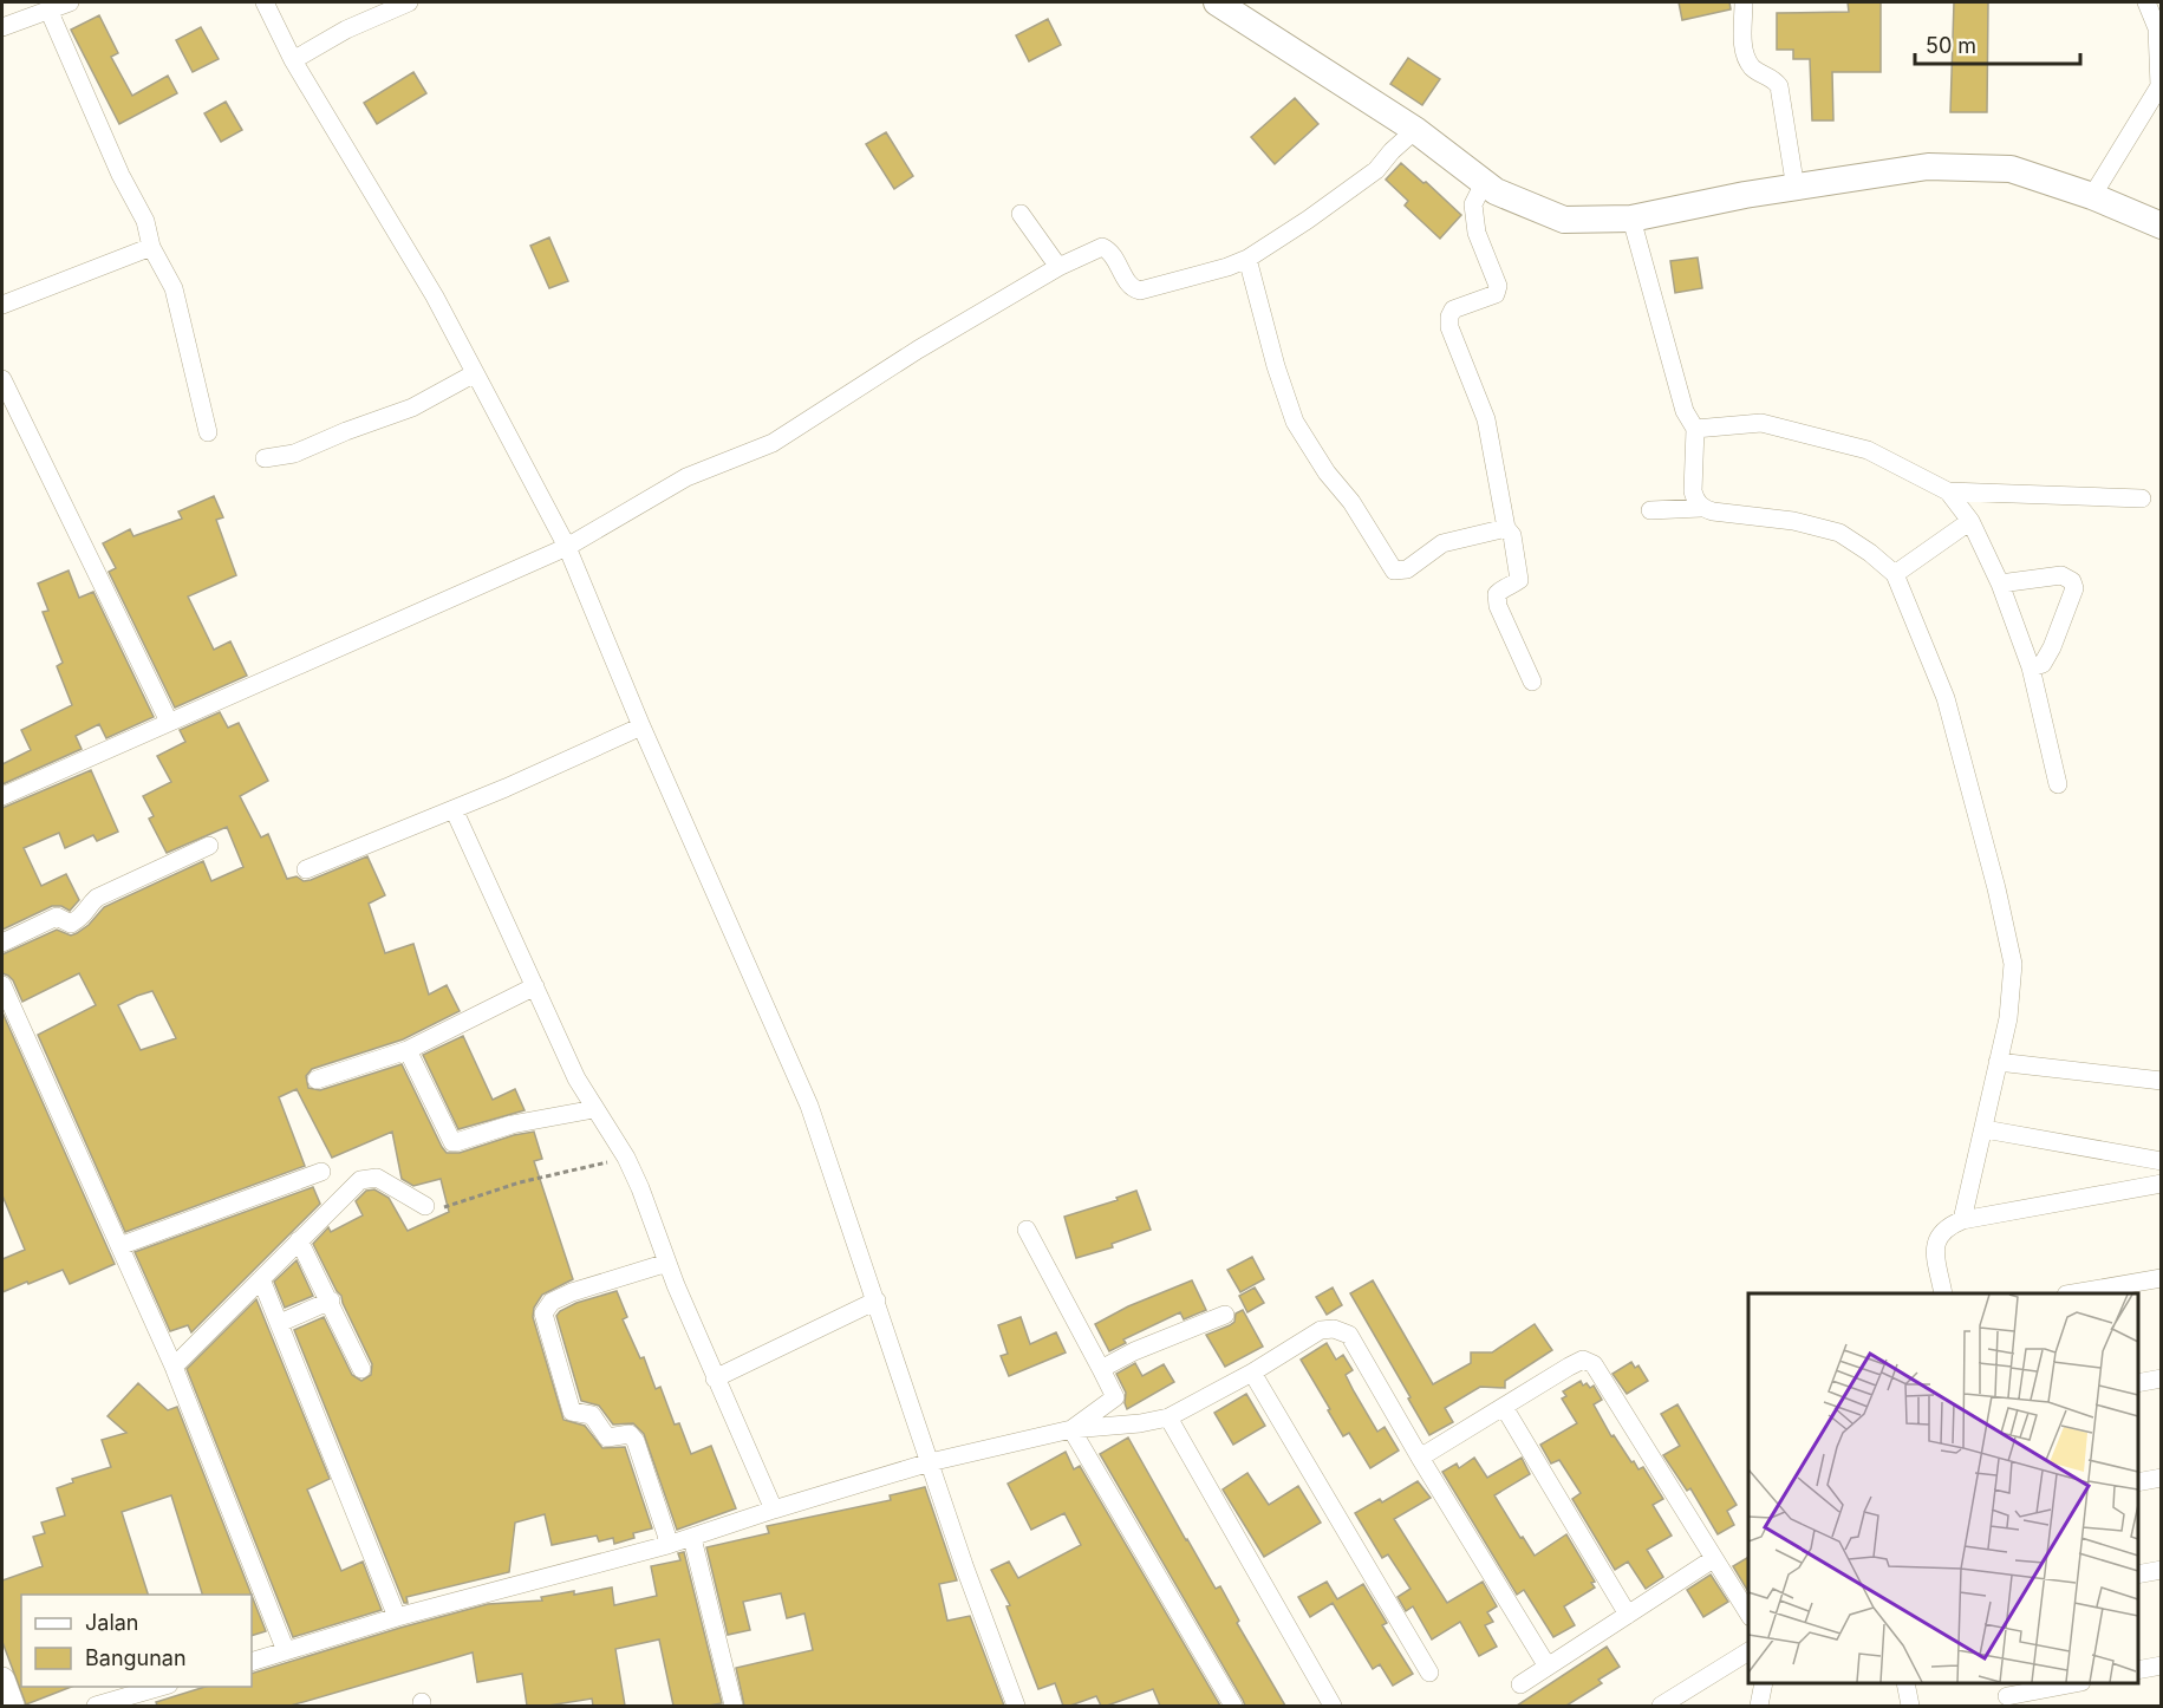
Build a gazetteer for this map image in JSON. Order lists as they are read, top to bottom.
{
  "legend": ["Jalan", "Bangunan"],
  "scale_bar": "50 m"
}
